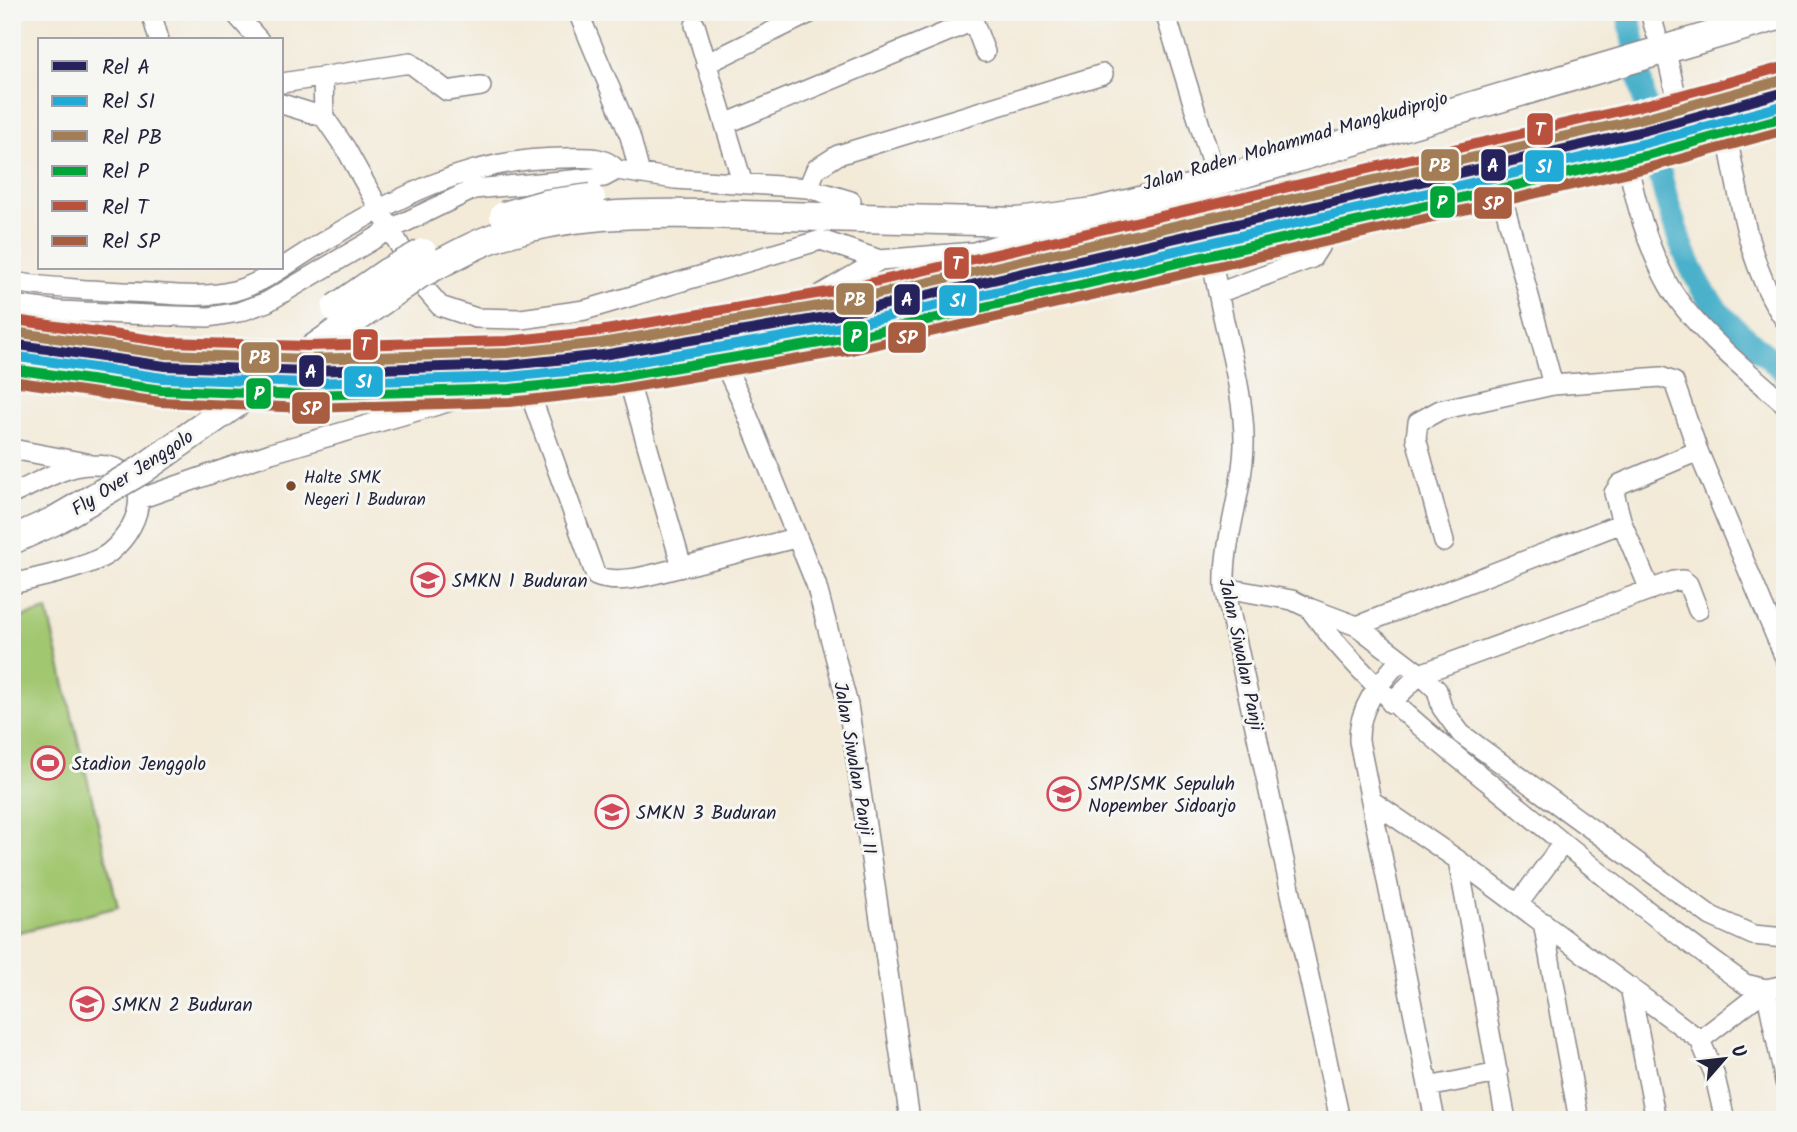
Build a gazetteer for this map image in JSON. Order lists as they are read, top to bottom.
{
  "streets": {
    "highway": ["Jalan Raden Mohammad Mangkudiprojo", "Fly Over Jenggolo"],
    "street": ["Jalan Siwalan Panji", "Jalan Siwalan Panji II"]
  },
  "crossings": [
    ["Jalan Raden Mohammad Mangkudiprojo", "Fly Over Jenggolo"],
    ["Jalan Raden Mohammad Mangkudiprojo", "Jalan Siwalan Panji"],
    ["Jalan Raden Mohammad Mangkudiprojo", "Jalan Siwalan Panji II"]
  ],
  "places": {
    "other": ["Halte SMK Negeri 1 Buduran"],
    "school or university": [
      "SMKN 1 Buduran",
      "SMP/SMK Sepuluh Nopember Sidoarjo",
      "SMKN 3 Buduran",
      "SMKN 2 Buduran"
    ],
    "sports": ["Stadion Jenggolo"]
  },
  "lines": [
    "rail line T",
    "rail line PB",
    "rail line A",
    "rail line SI",
    "rail line P",
    "rail line SP"
  ],
  "legend": [
    "Rel A",
    "Rel SI",
    "Rel PB",
    "Rel P",
    "Rel T",
    "Rel SP"
  ],
  "north": "top right"
}
